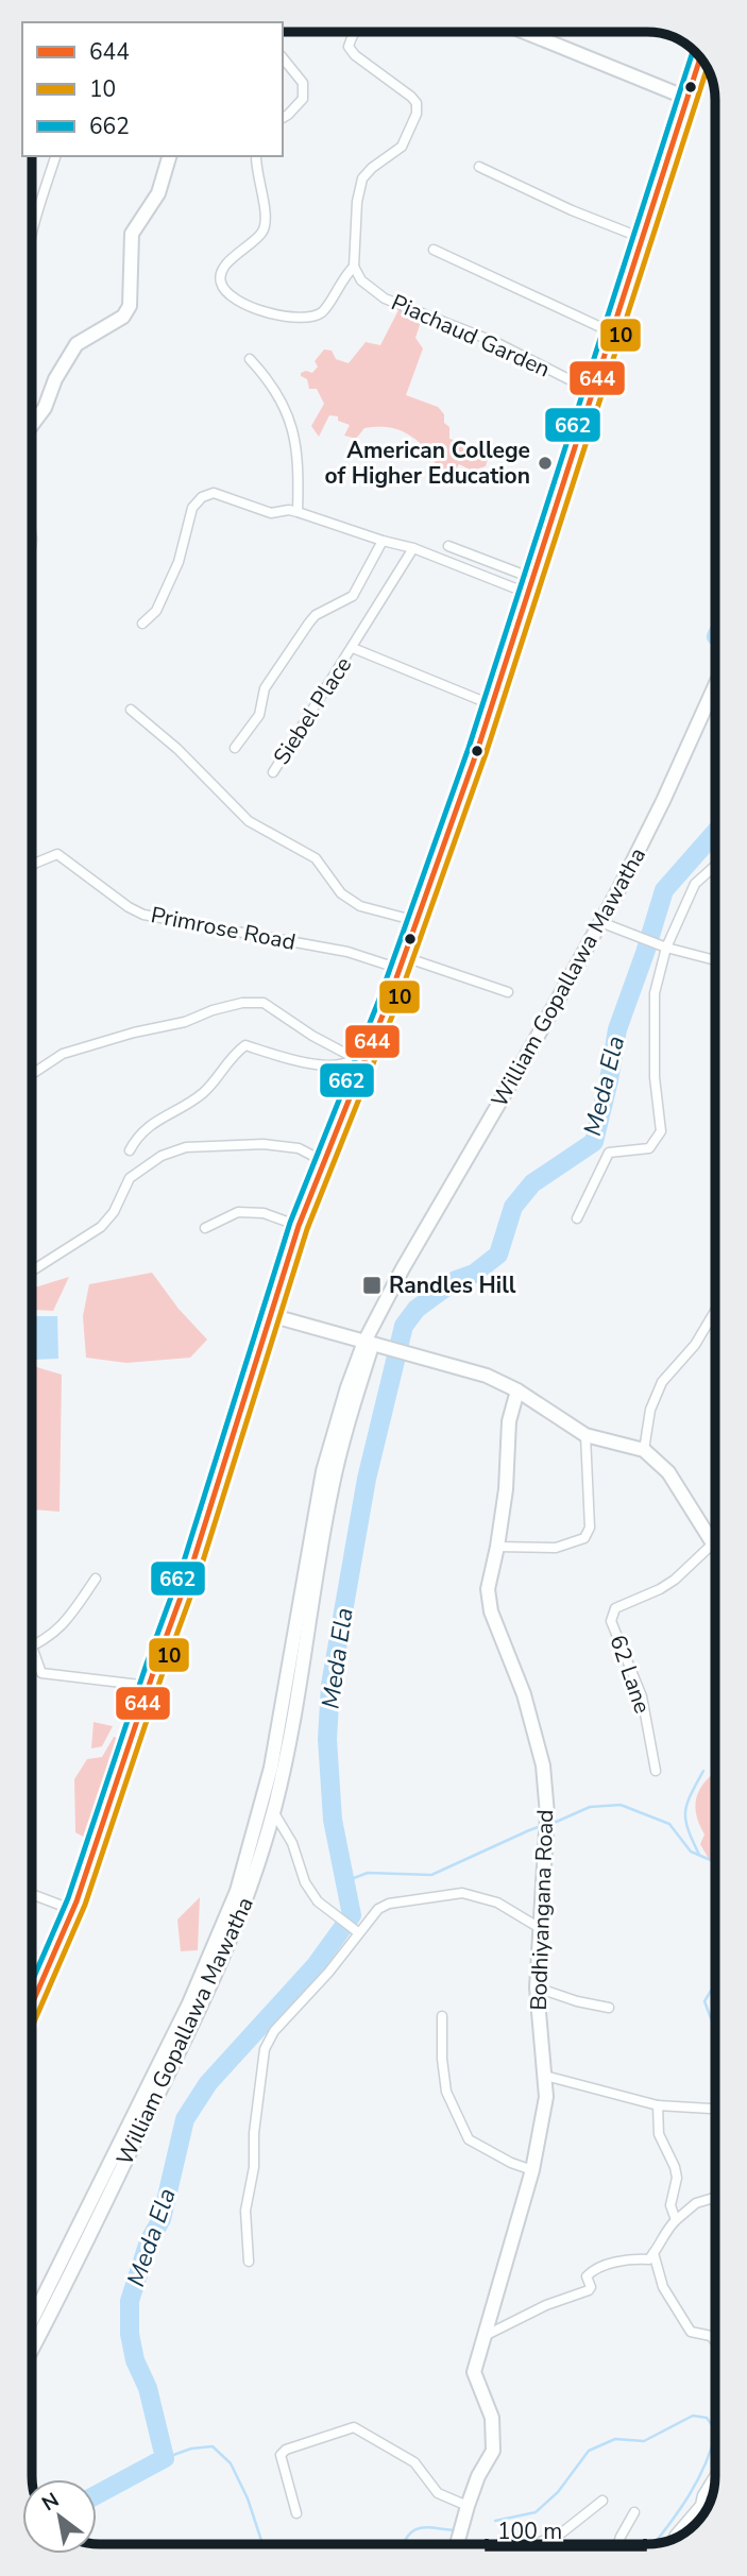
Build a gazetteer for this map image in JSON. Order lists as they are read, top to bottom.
{
  "streets": {
    "main road": ["William Gopallawa Mawatha", "Bodhiyangana Road"],
    "street": [
      "Piachaud Garden",
      "Siebel Place",
      "Primrose Road",
      "62 Lane"
    ]
  },
  "water": ["Meda Ela"],
  "places": {
    "other": ["American College of Higher Education"],
    "transit": ["Randles Hill"]
  },
  "lines": ["transit line 662", "transit line 644", "transit line 10"],
  "legend": ["644", "10", "662"],
  "scale_bar": "100 m",
  "north": "top left"
}
